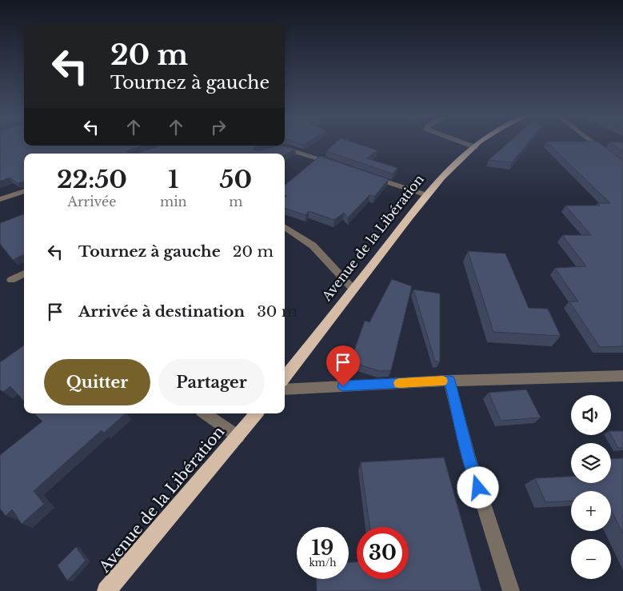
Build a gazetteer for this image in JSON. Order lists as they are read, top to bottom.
{
  "streets": {
    "highway": ["Avenue de la Libération"]
  },
  "page": {
    "turn": ["20 m", "Tournez à gauche"],
    "eta": [
      "22:50",
      "Arrivée",
      "1",
      "min",
      "50",
      "m"
    ],
    "list": [
      {
        "name": "Tournez à gauche",
        "value": "20 m"
      },
      {
        "name": "Arrivée à destination",
        "value": "30 m"
      }
    ],
    "buttons": ["Quitter", "Partager"],
    "map_buttons": ["+", "−"],
    "speed": "19 km/h",
    "limit": "30"
  }
}
